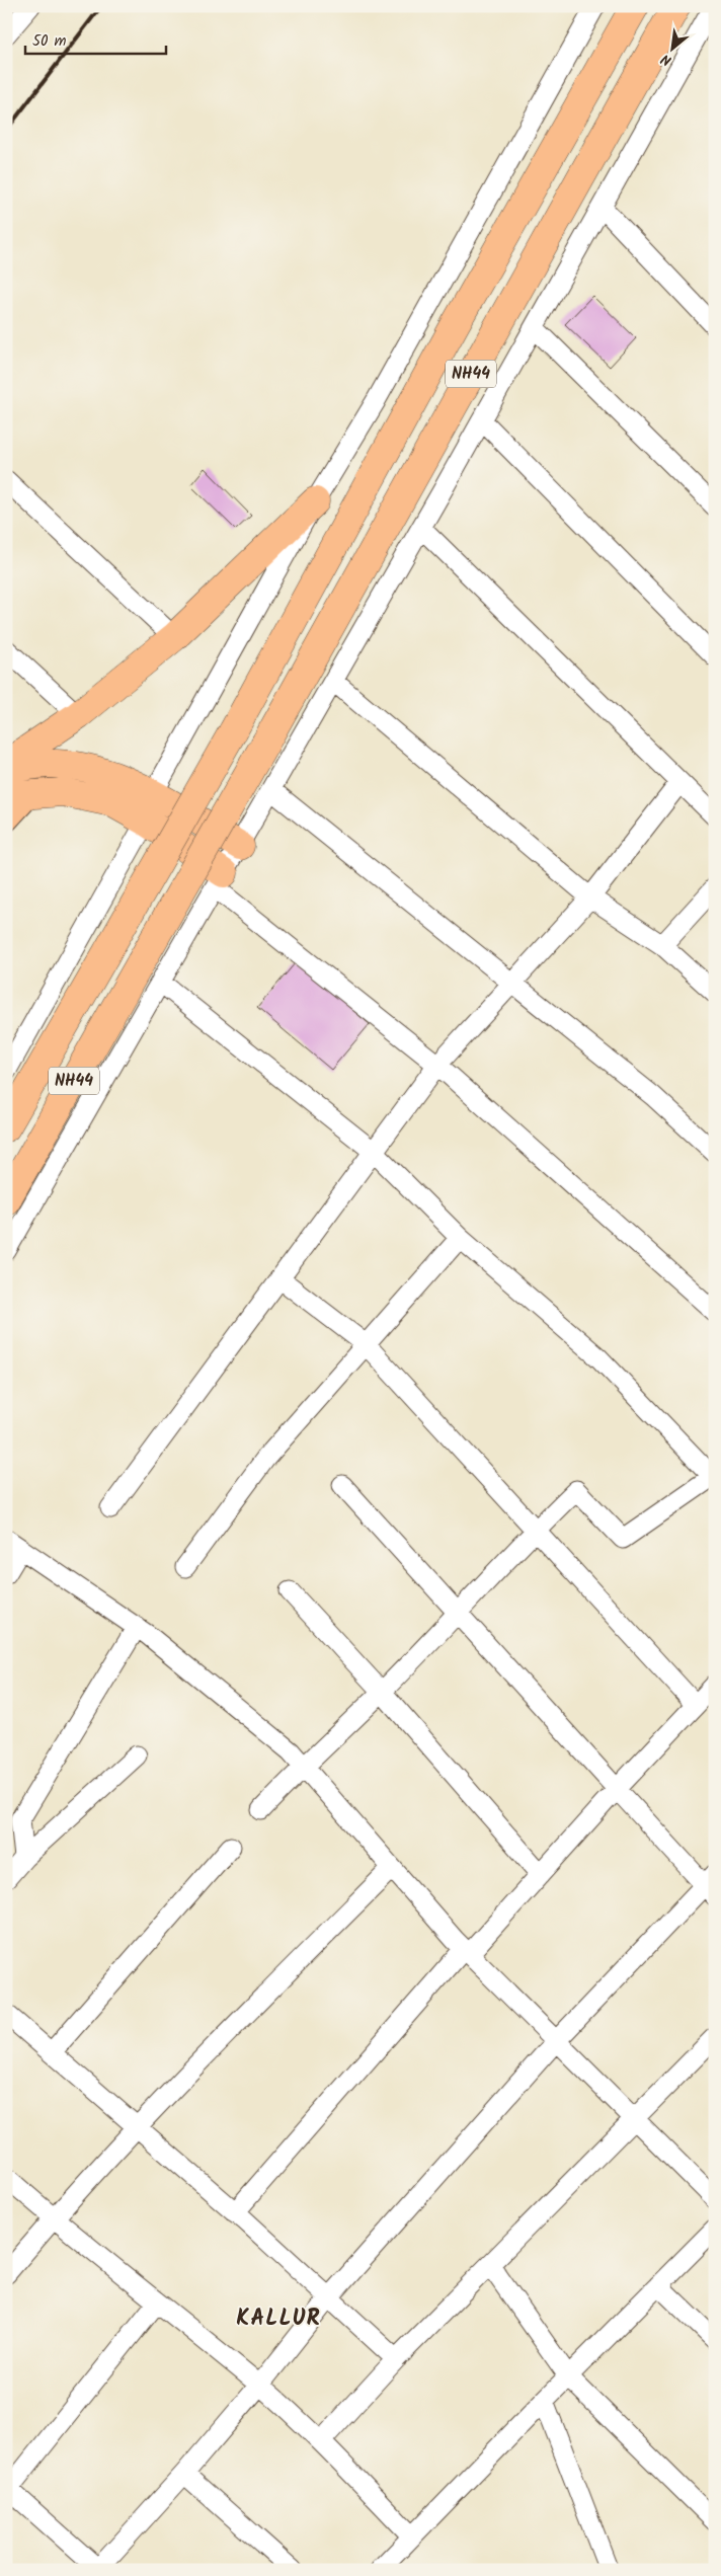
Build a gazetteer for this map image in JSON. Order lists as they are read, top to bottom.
{
  "streets": {
    "highway": ["NH44"]
  },
  "districts": ["KALLUR"],
  "scale_bar": "50 m",
  "north": "bottom left"
}
